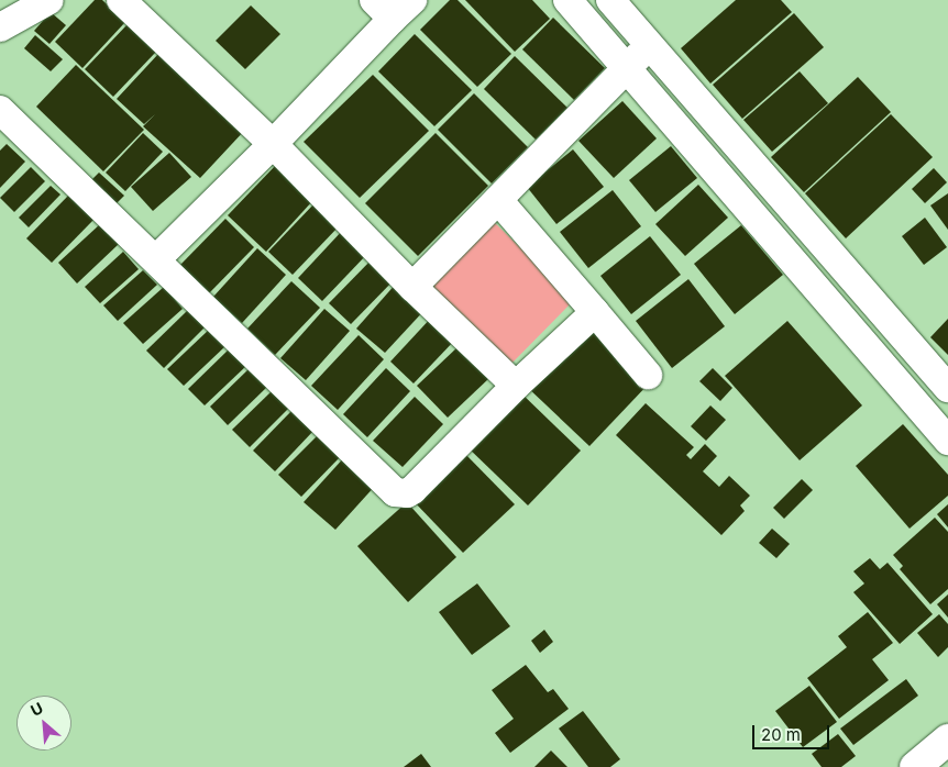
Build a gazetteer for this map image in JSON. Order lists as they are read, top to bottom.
{
  "scale_bar": "20 m",
  "north": "top left"
}
